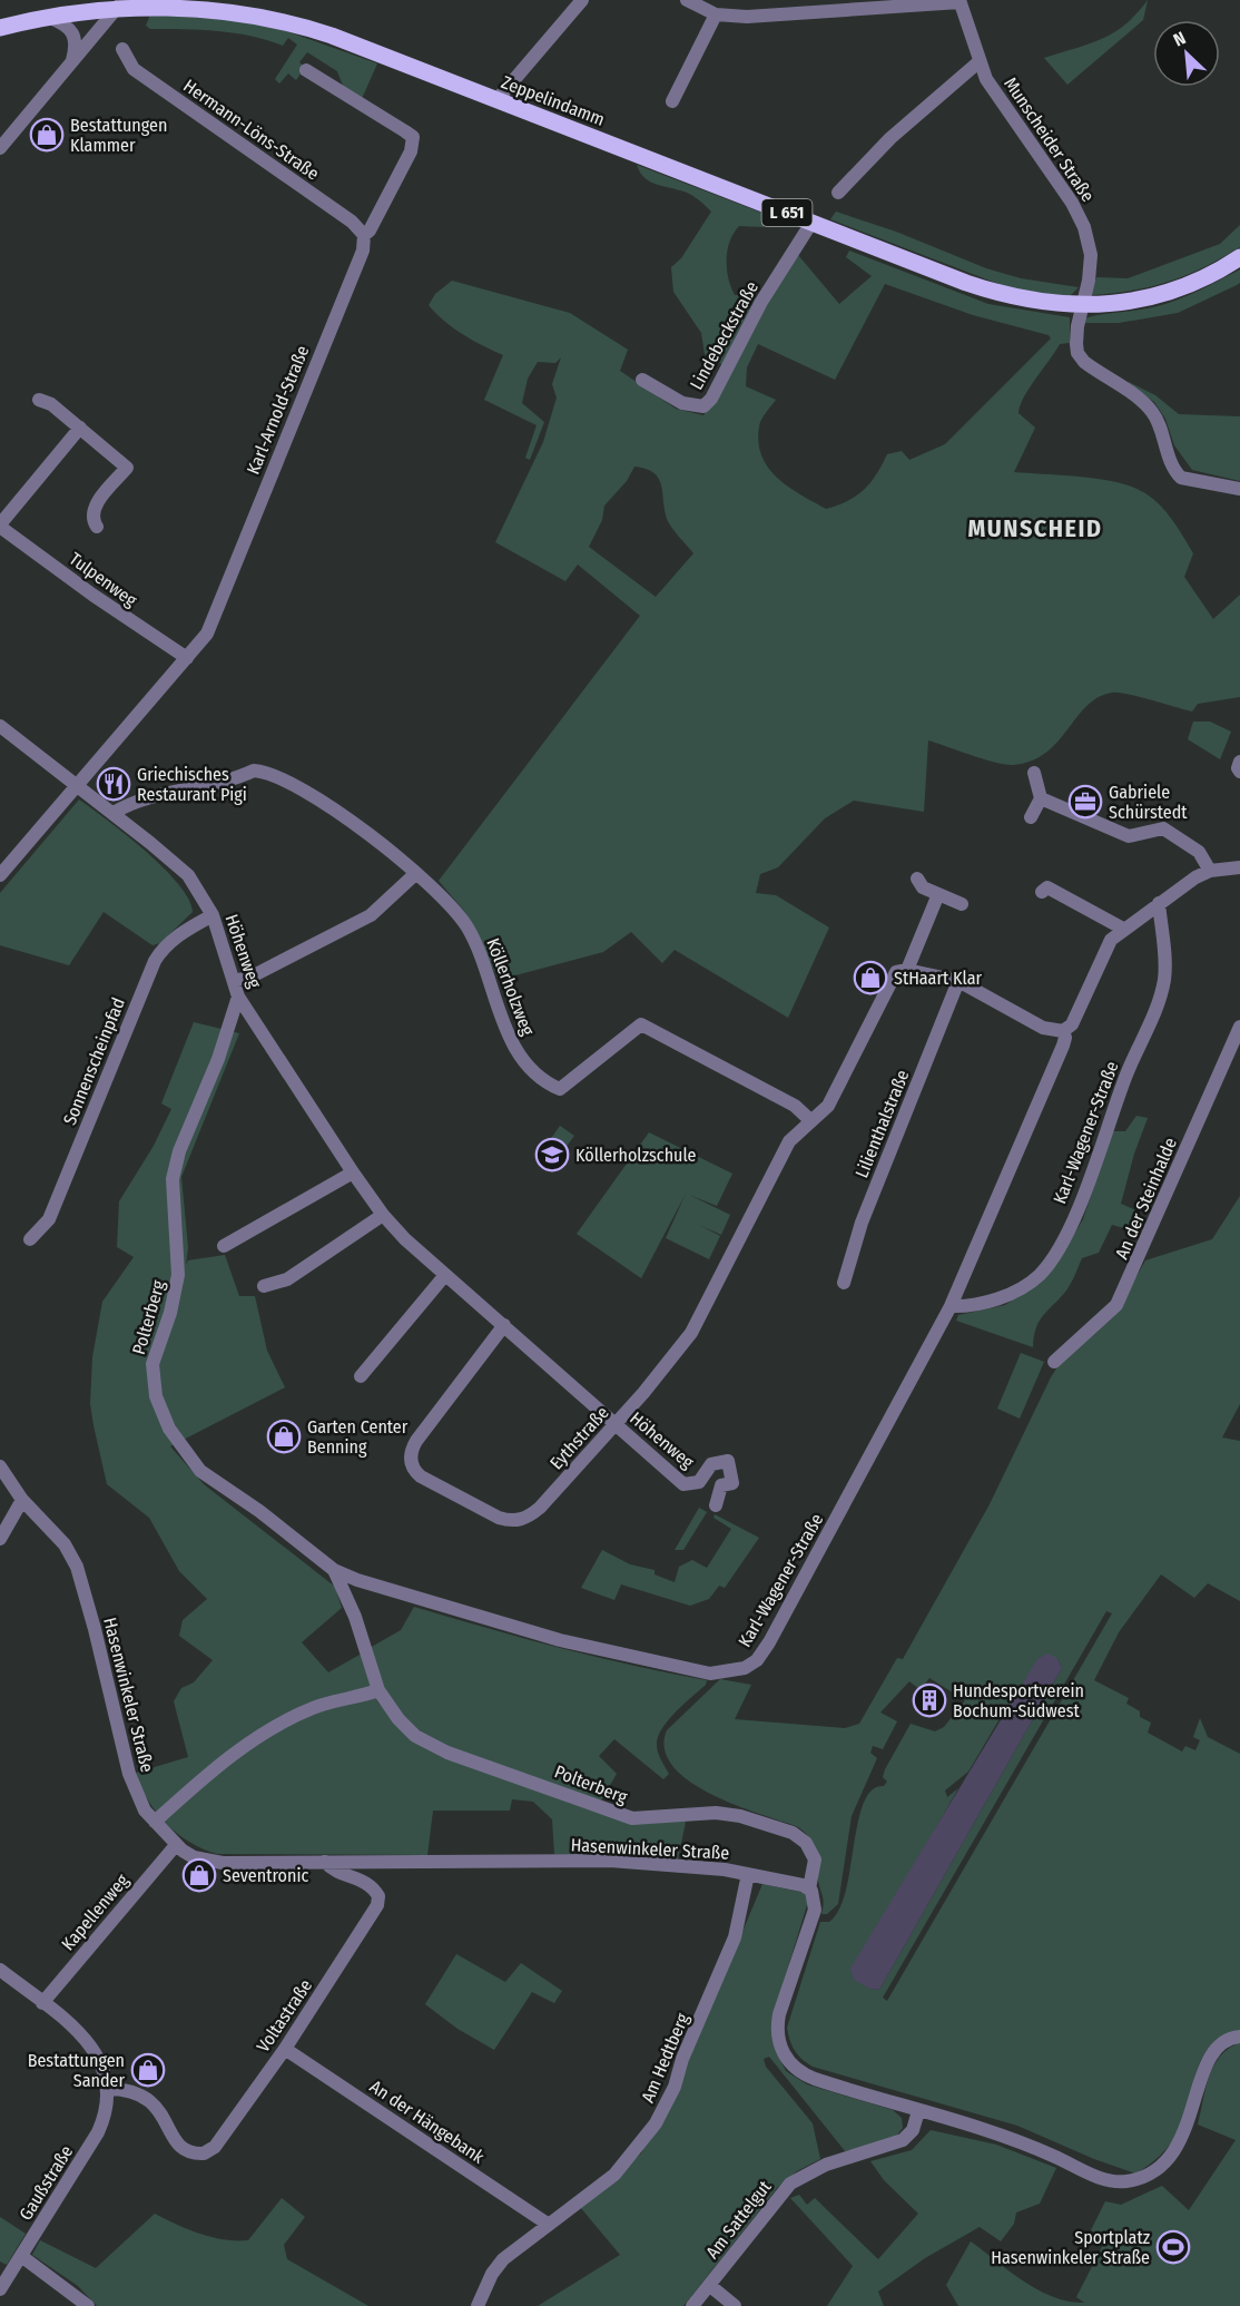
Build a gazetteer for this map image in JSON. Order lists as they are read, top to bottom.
{
  "streets": {
    "main road": ["Zeppelindamm", "L 651"],
    "street": [
      "Hermann-Löns-Straße",
      "Munscheider Straße",
      "Lindebeckstraße",
      "Karl-Arnold-Straße",
      "Tulpenweg",
      "Höhenweg",
      "Köllerholzweg",
      "Sonnenscheinpfad",
      "Lilienthalstraße",
      "Karl-Wagener-Straße",
      "An der Steinhalde",
      "Polterberg",
      "Eythstraße",
      "Hasenwinkeler Straße",
      "Kapellenweg",
      "Voltastraße",
      "Am Hedtberg",
      "An der Hängebank",
      "Gaußstraße",
      "Am Sattelgut"
    ]
  },
  "crossings": [
    ["Zeppelindamm", "Munscheider Straße"],
    ["Zeppelindamm", "L 651"],
    ["Zeppelindamm", "Lindebeckstraße"],
    ["Hermann-Löns-Straße", "Karl-Arnold-Straße"],
    ["Munscheider Straße", "L 651"],
    ["Karl-Arnold-Straße", "Tulpenweg"],
    ["Karl-Arnold-Straße", "Höhenweg"],
    ["Höhenweg", "Köllerholzweg"],
    ["Höhenweg", "Sonnenscheinpfad"],
    ["Höhenweg", "Polterberg"],
    ["Höhenweg", "Eythstraße"],
    ["Köllerholzweg", "Eythstraße"],
    ["Karl-Wagener-Straße", "Polterberg"],
    ["Polterberg", "Hasenwinkeler Straße"],
    ["Hasenwinkeler Straße", "Kapellenweg"],
    ["Hasenwinkeler Straße", "Voltastraße"],
    ["Hasenwinkeler Straße", "Am Hedtberg"],
    ["Kapellenweg", "Gaußstraße"],
    ["Voltastraße", "An der Hängebank"],
    ["Voltastraße", "Gaußstraße"],
    ["Am Hedtberg", "An der Hängebank"]
  ],
  "districts": ["MUNSCHEID"],
  "places": {
    "shop": [
      "Bestattungen Klammer",
      "StHaart Klar",
      "Garten Center Benning",
      "Seventronic",
      "Bestattungen Sander"
    ],
    "restaurant": ["Griechisches Restaurant Pigi"],
    "office": ["Gabriele Schürstedt"],
    "school or university": ["Köllerholzschule"],
    "building": ["Hundesportverein Bochum-Südwest"],
    "sports": ["Sportplatz Hasenwinkeler Straße"]
  },
  "north": "top left"
}
